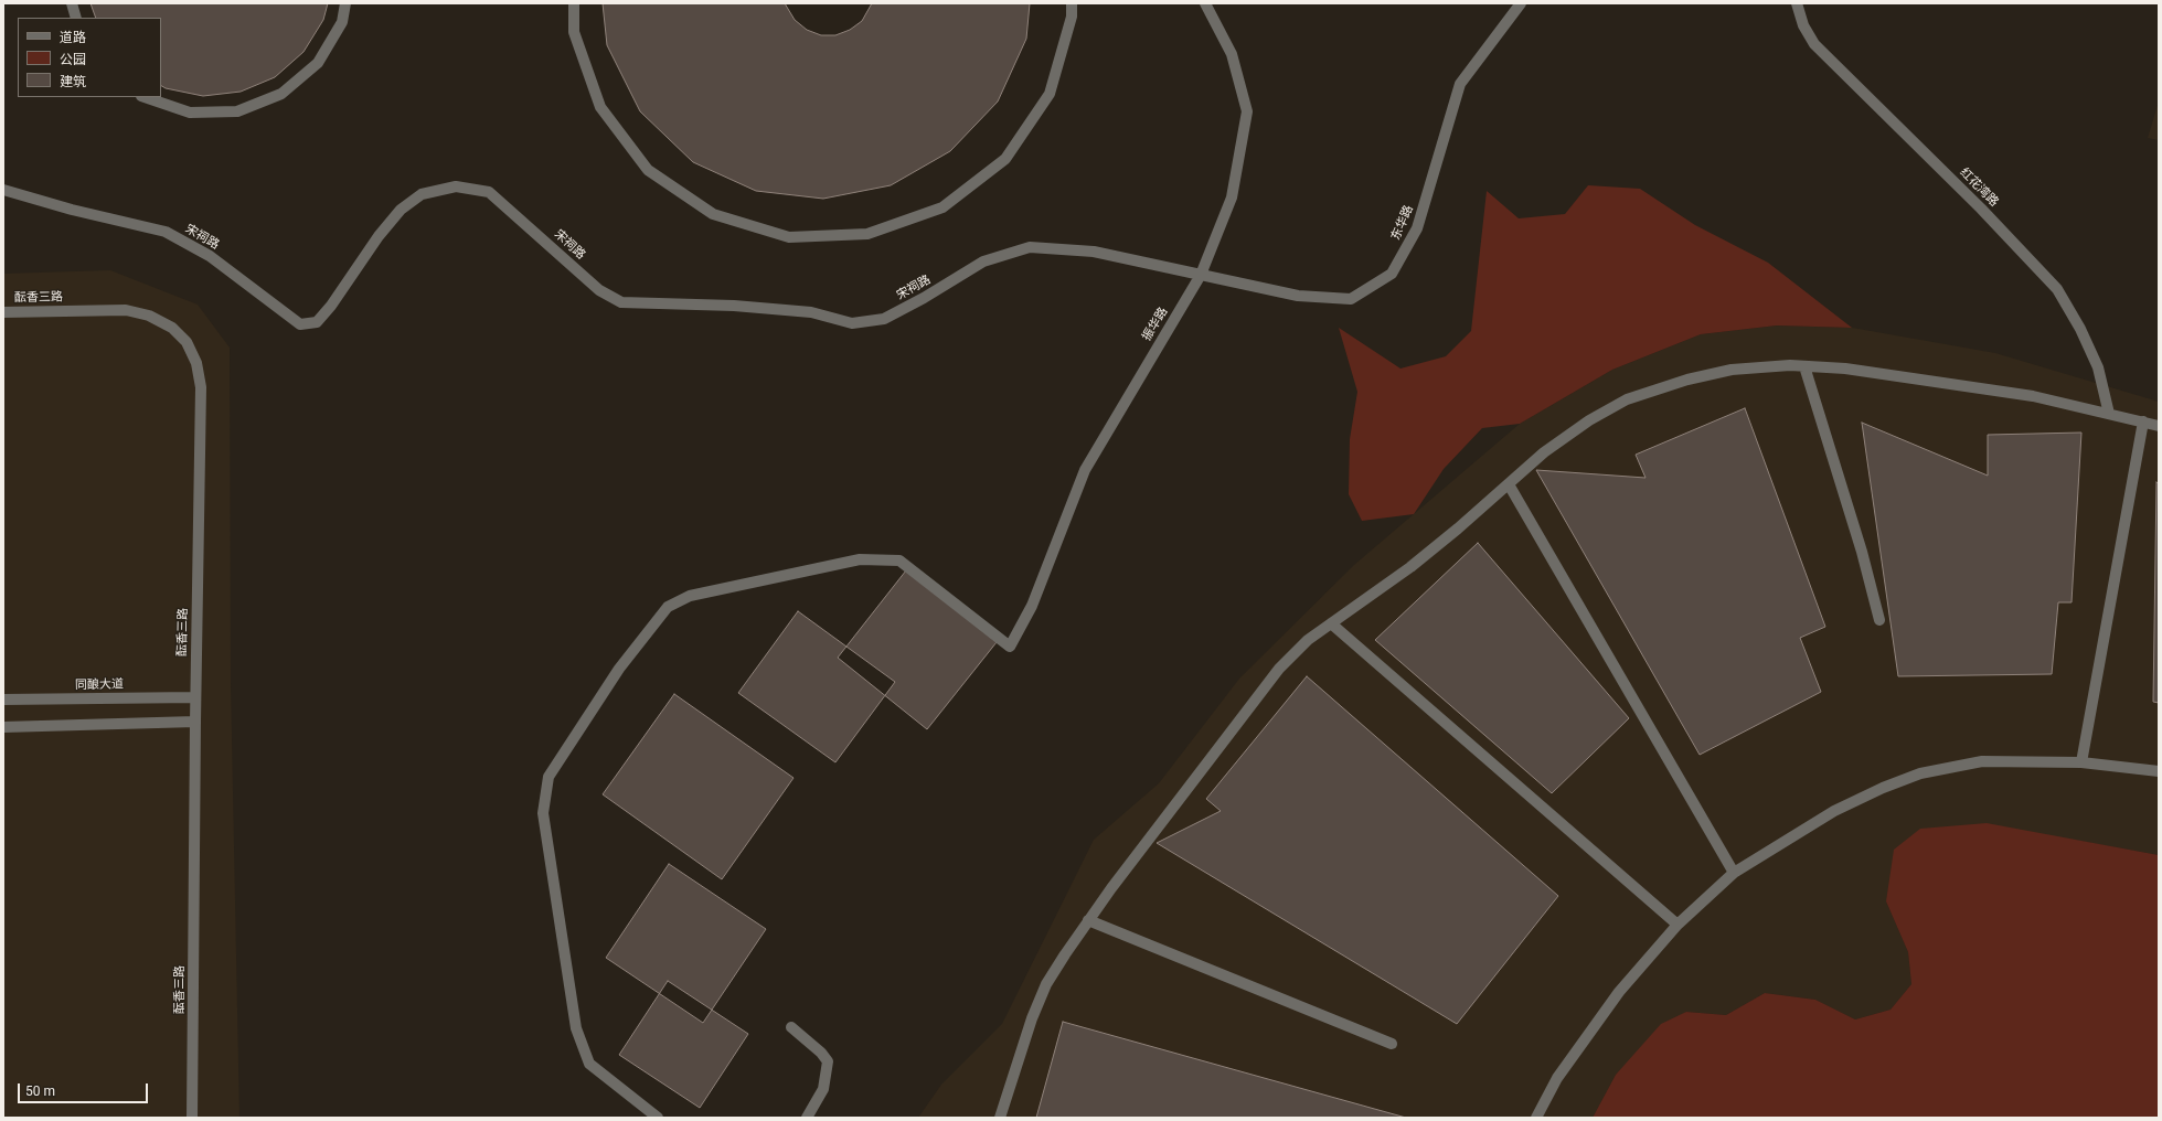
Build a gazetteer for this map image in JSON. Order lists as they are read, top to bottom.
{
  "streets": {
    "street": [
      "红花湾路",
      "东华路",
      "宋祠路",
      "酝香三路",
      "振华路",
      "同酿大道"
    ]
  },
  "crossings": [
    ["东华路", "宋祠路"],
    ["东华路", "振华路"],
    ["宋祠路", "振华路"],
    ["酝香三路", "同酿大道"]
  ],
  "legend": ["道路", "公园", "建筑"],
  "scale_bar": "50 m"
}
